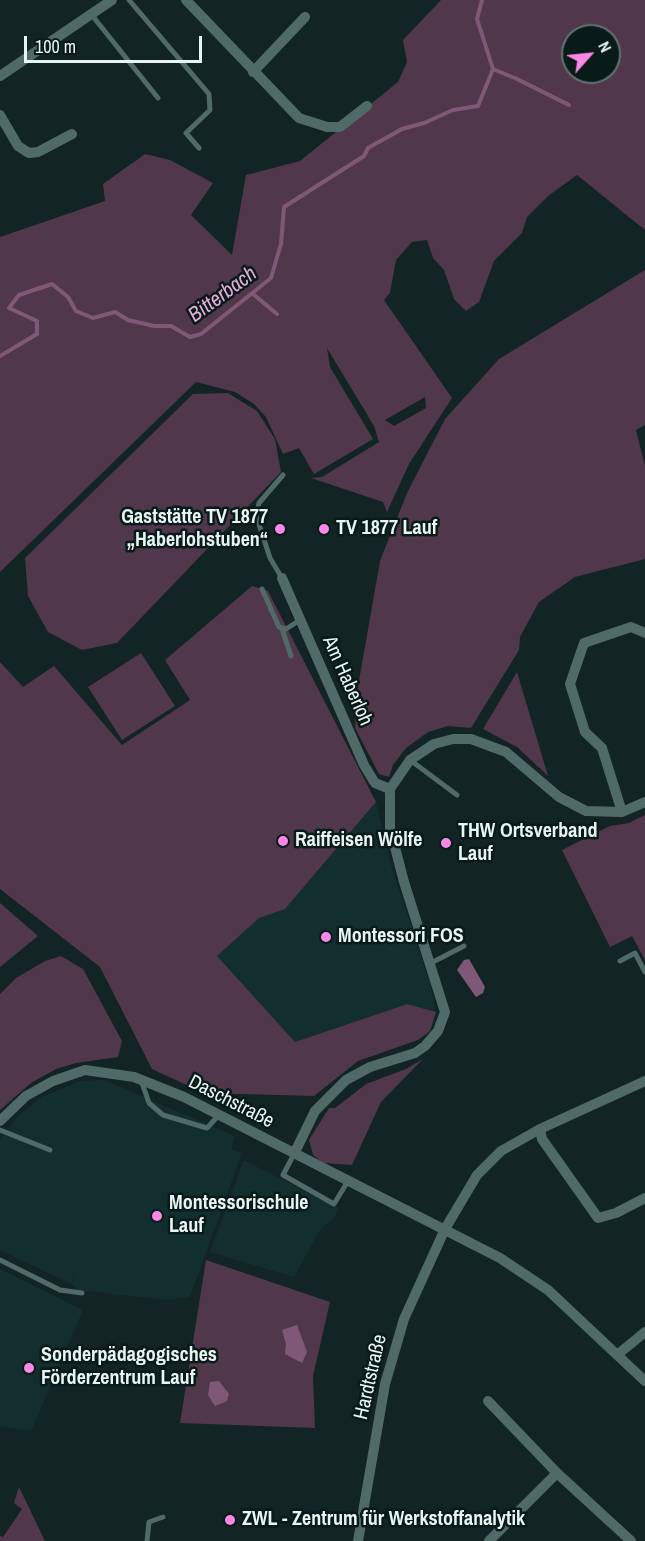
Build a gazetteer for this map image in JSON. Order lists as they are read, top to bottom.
{
  "streets": {
    "street": ["Am Haberloh", "Daschstraße", "Hardtstraße"]
  },
  "crossings": [
    ["Daschstraße", "Hardtstraße"]
  ],
  "water": ["Bitterbach"],
  "places": [
    "Gaststätte TV 1877 „Haberlohstuben“",
    "TV 1877 Lauf",
    "Raiffeisen Wölfe",
    "THW Ortsverband Lauf",
    "Montessori FOS",
    "Montessorischule Lauf",
    "Sonderpädagogisches Förderzentrum Lauf",
    "ZWL - Zentrum für Werkstoffanalytik"
  ],
  "scale_bar": "100 m",
  "north": "top right"
}
